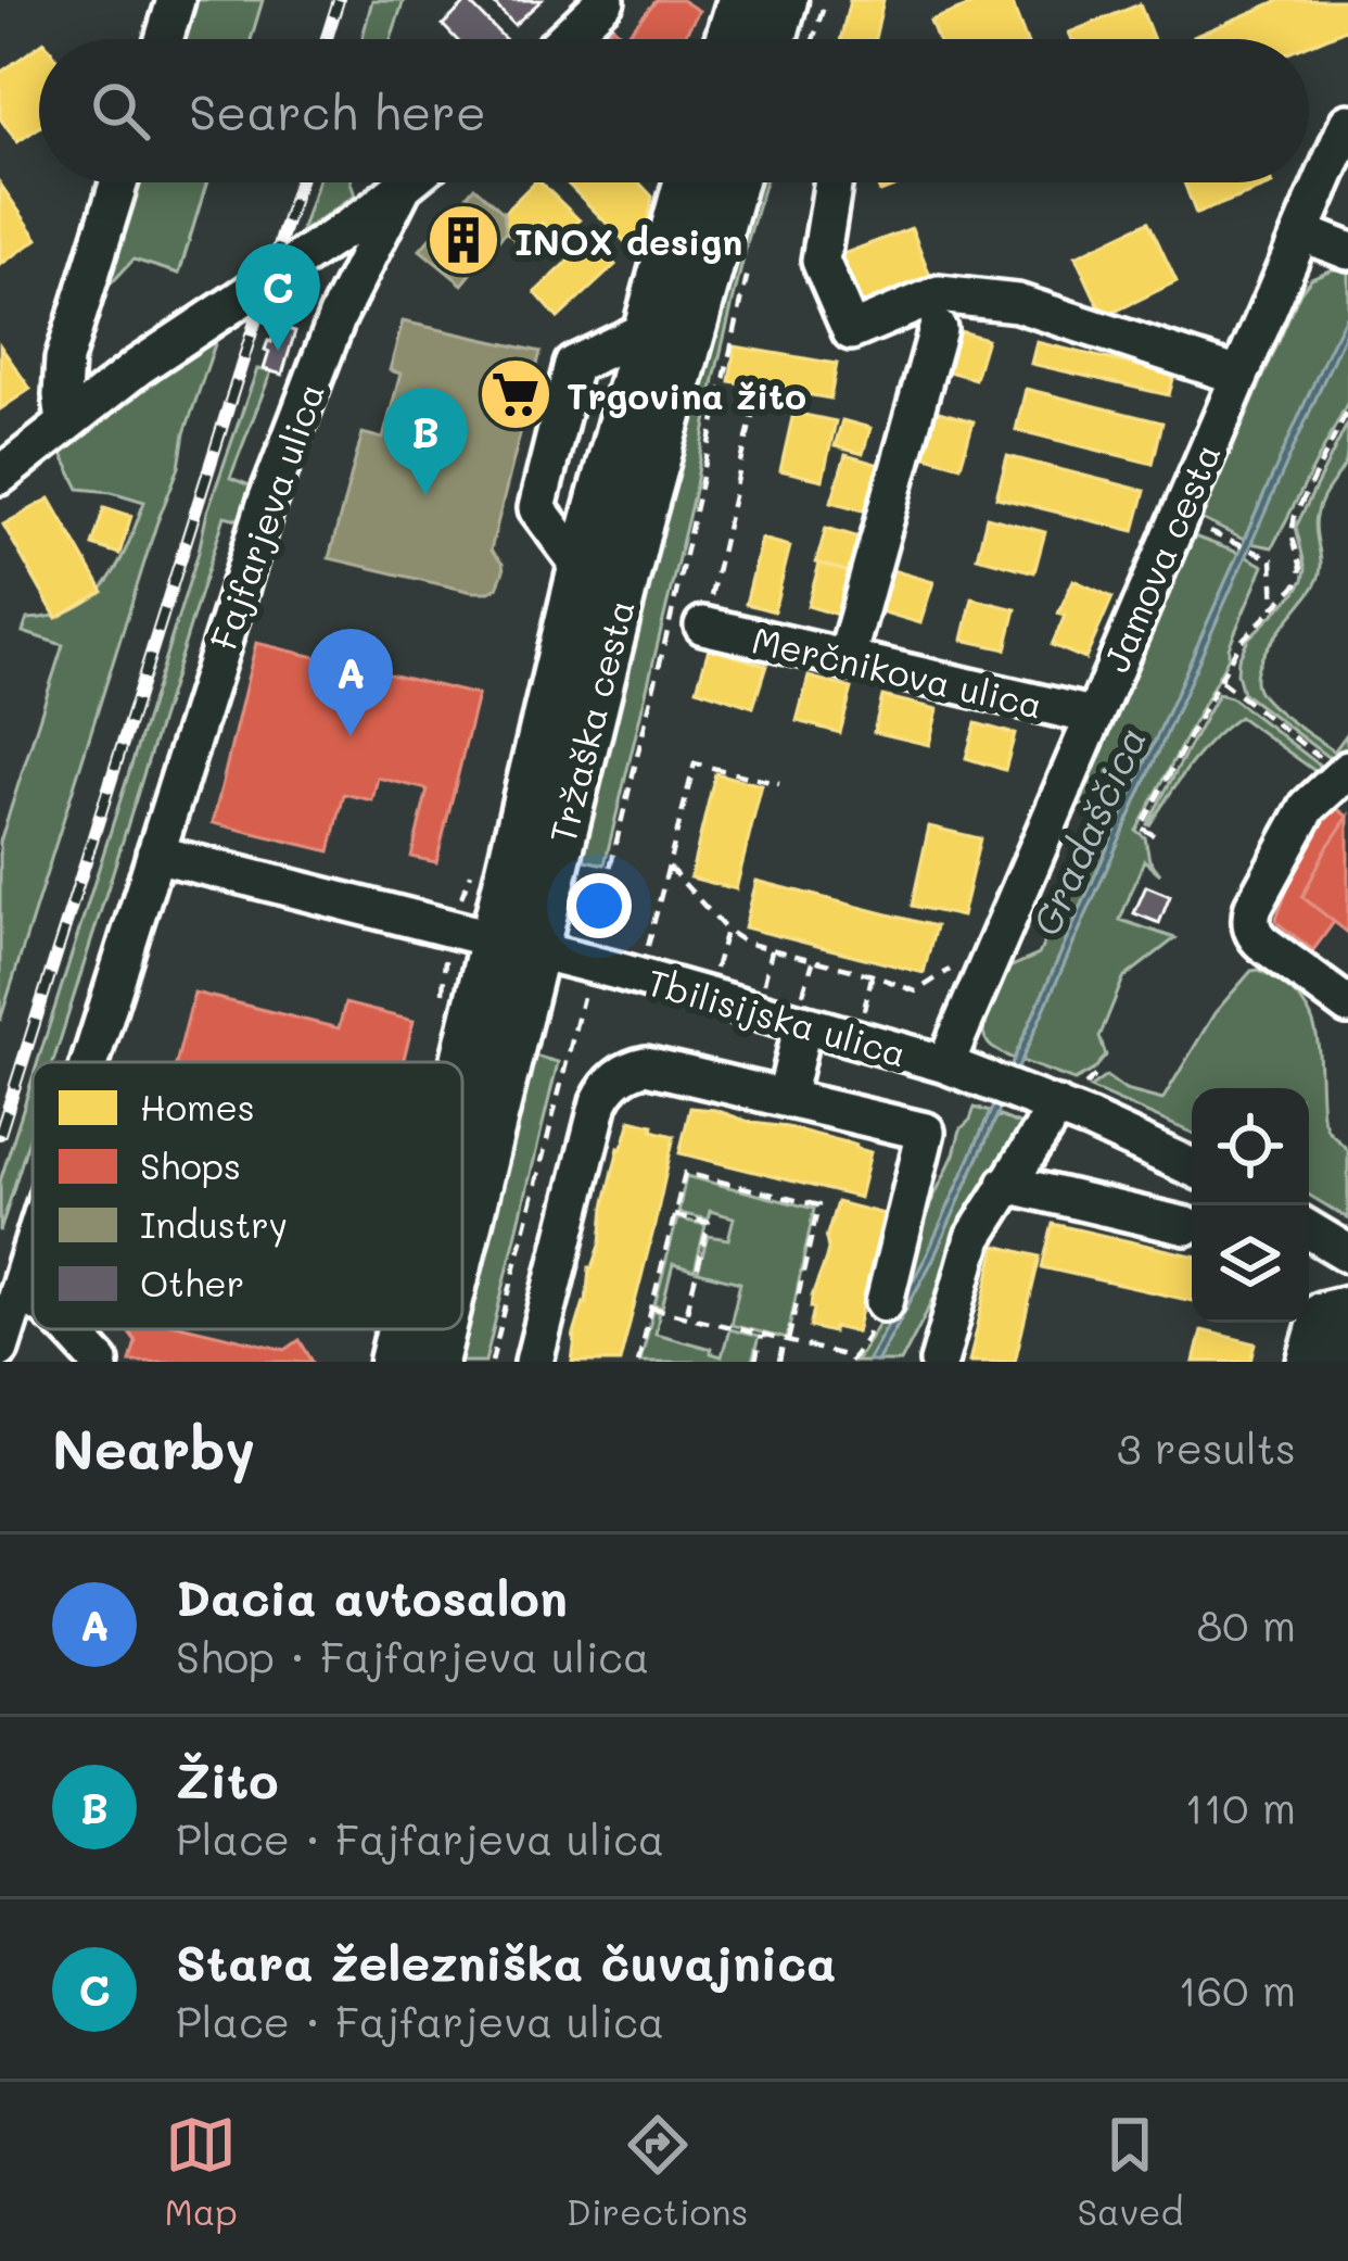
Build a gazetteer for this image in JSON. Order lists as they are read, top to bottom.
{
  "streets": {
    "main road": ["Tržaška cesta"],
    "street": [
      "Fajfarjeva ulica",
      "Jamova cesta",
      "Merčnikova ulica",
      "Tbilisijska ulica"
    ]
  },
  "crossings": [
    ["Jamova cesta", "Merčnikova ulica"],
    ["Jamova cesta", "Tbilisijska ulica"],
    ["Tržaška cesta", "Tbilisijska ulica"]
  ],
  "water": ["Gradaščica"],
  "places": {
    "building": ["INOX design"],
    "supermarket": ["Trgovina žito"]
  },
  "legend": [
    "Homes",
    "Shops",
    "Industry",
    "Other"
  ],
  "page": {
    "search": "Search here",
    "pins": ["C", "B", "A"],
    "heading": ["Nearby", "3 results"],
    "list": [
      {
        "mark": "A",
        "name": "Dacia avtosalon",
        "note": "Shop · Fajfarjeva ulica",
        "value": "80 m"
      },
      {
        "mark": "B",
        "name": "Žito",
        "note": "Place · Fajfarjeva ulica",
        "value": "110 m"
      },
      {
        "mark": "C",
        "name": "Stara železniška čuvajnica",
        "note": "Place · Fajfarjeva ulica",
        "value": "160 m"
      }
    ],
    "nav": ["Map", "Directions", "Saved"]
  }
}
